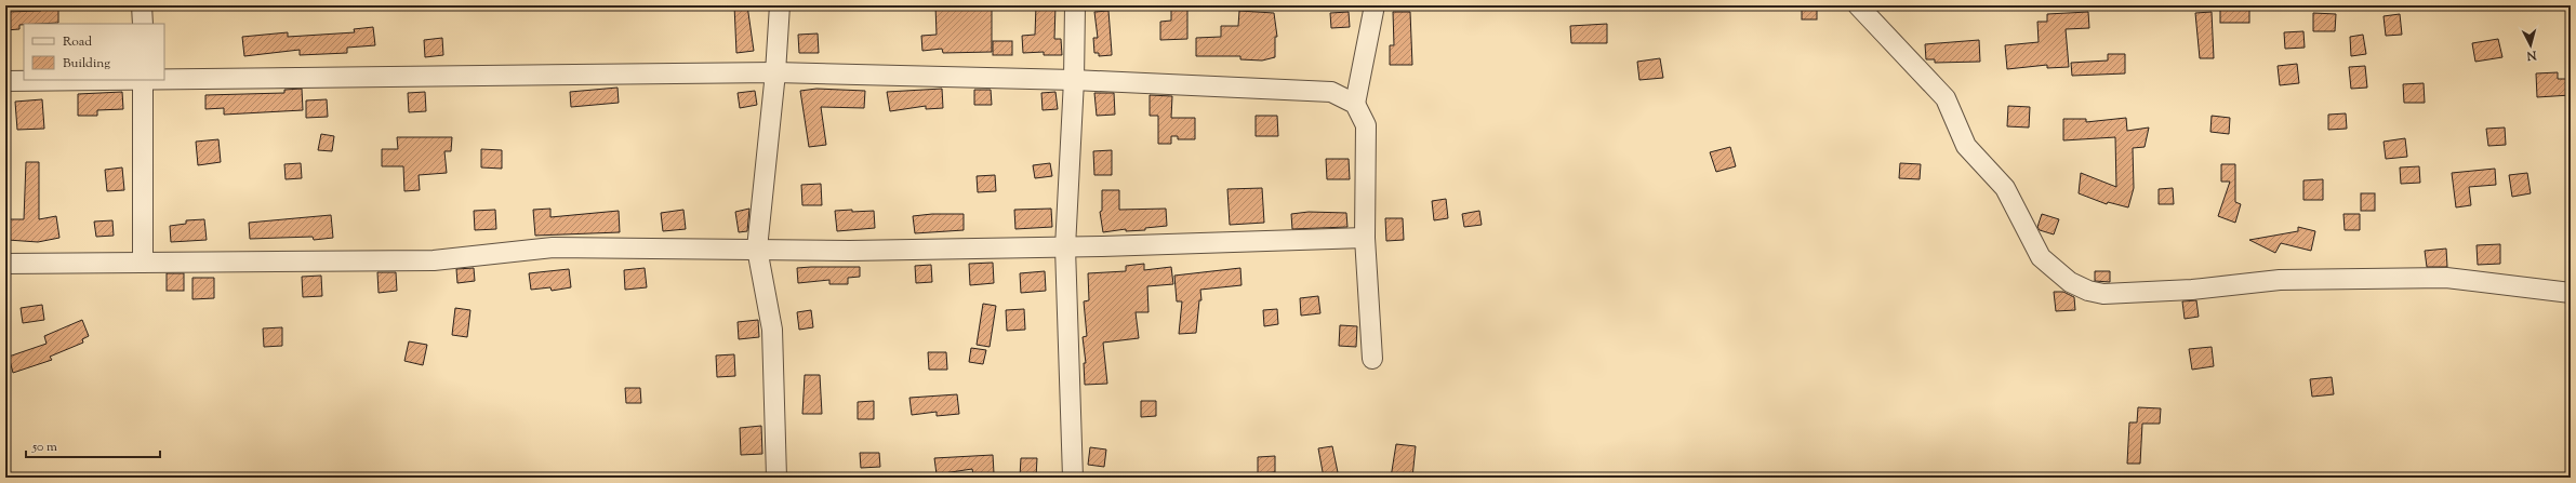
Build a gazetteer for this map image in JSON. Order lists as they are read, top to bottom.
{
  "legend": ["Road", "Building"],
  "scale_bar": "50 m",
  "north": "bottom"
}
